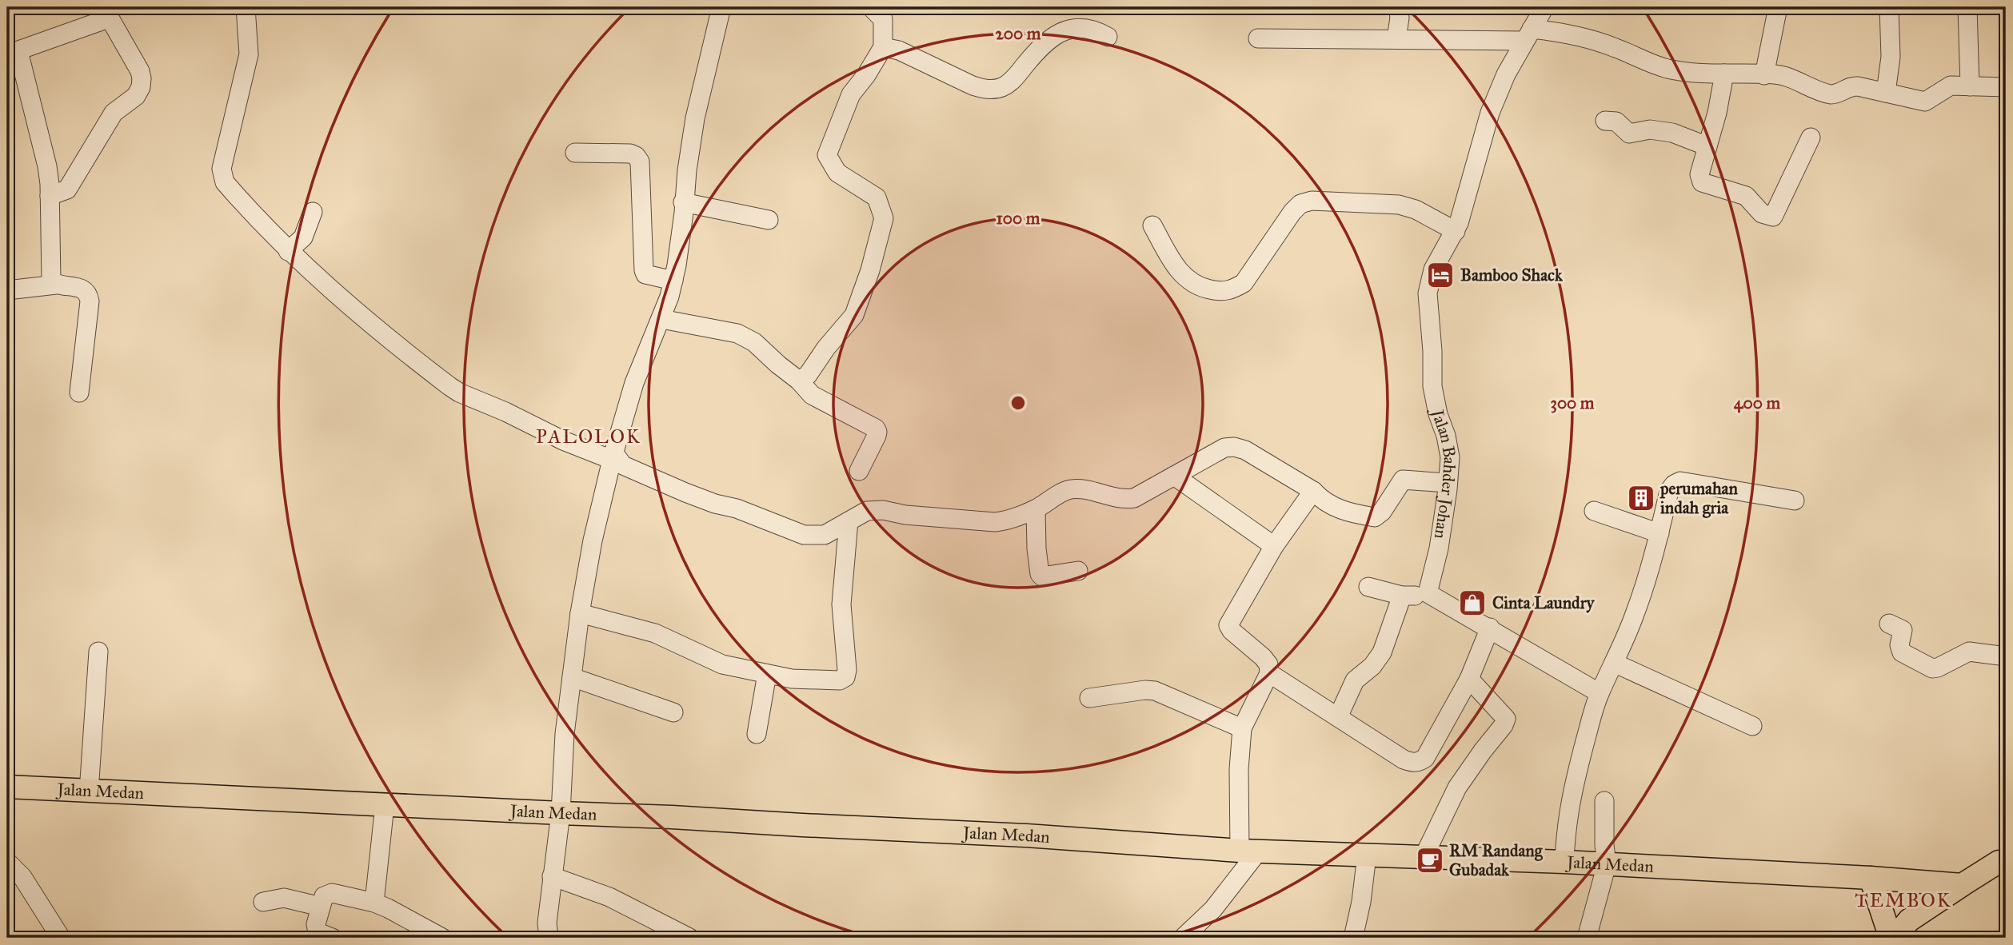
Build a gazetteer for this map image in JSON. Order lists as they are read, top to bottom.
{
  "streets": {
    "main road": ["Jalan Medan"],
    "street": ["Jalan Bahder Johan"]
  },
  "districts": ["PALOLOK", "TEMBOK"],
  "places": {
    "hotel": ["Bamboo Shack"],
    "building": ["perumahan indah gria"],
    "shop": ["Cinta Laundry"],
    "cafe": ["RM Randang Gubadak"]
  },
  "rings": [
    "200 m",
    "100 m",
    "300 m",
    "400 m"
  ]
}
